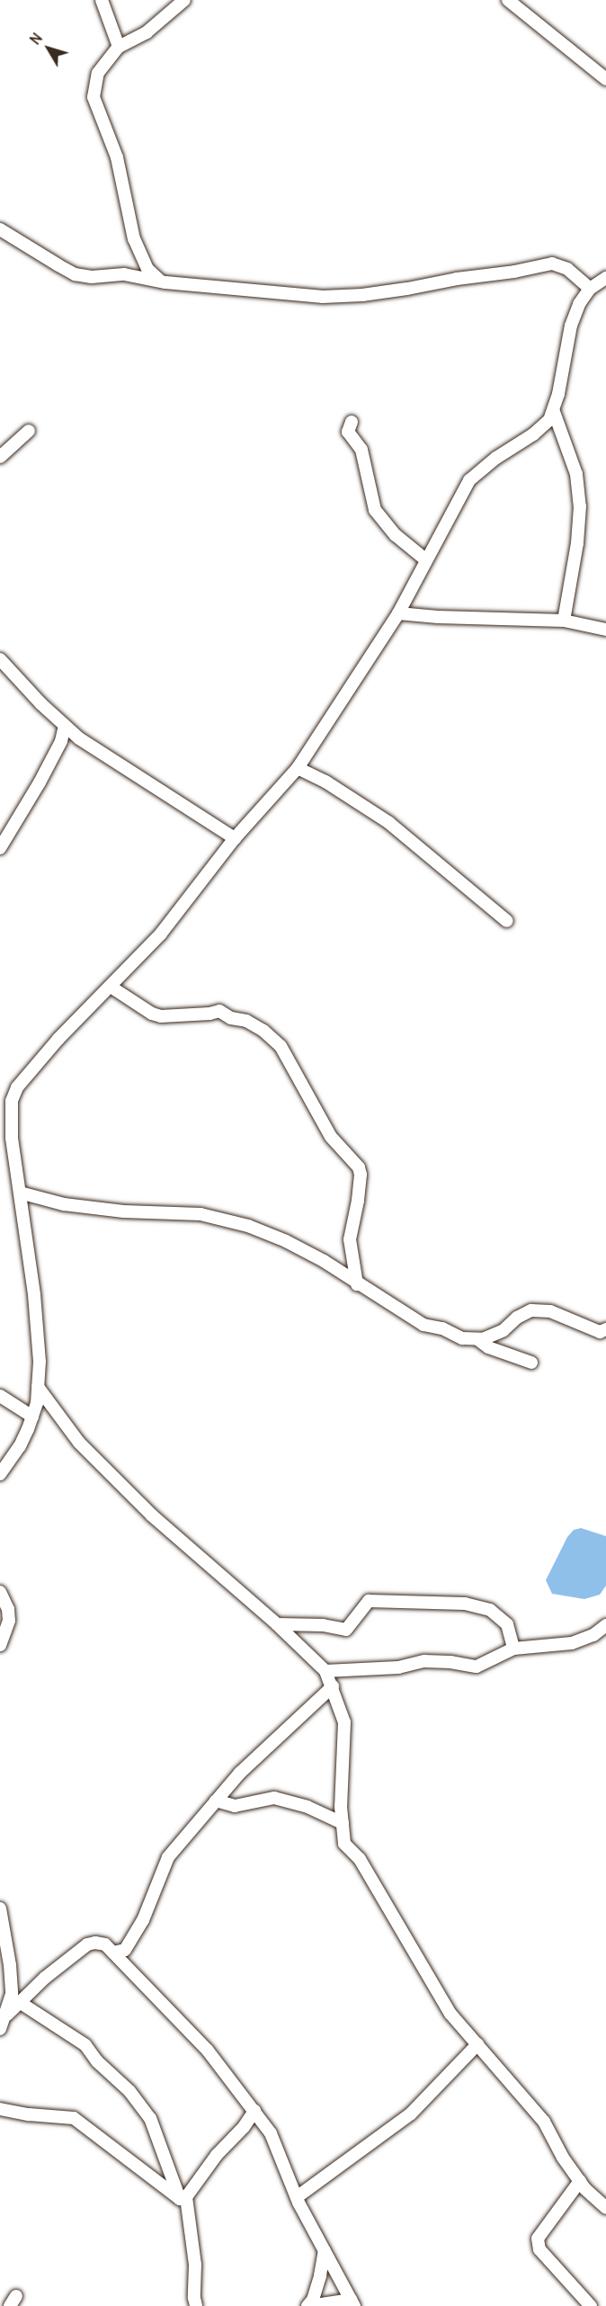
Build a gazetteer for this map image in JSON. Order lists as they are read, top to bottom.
{
  "north": "top left"
}
